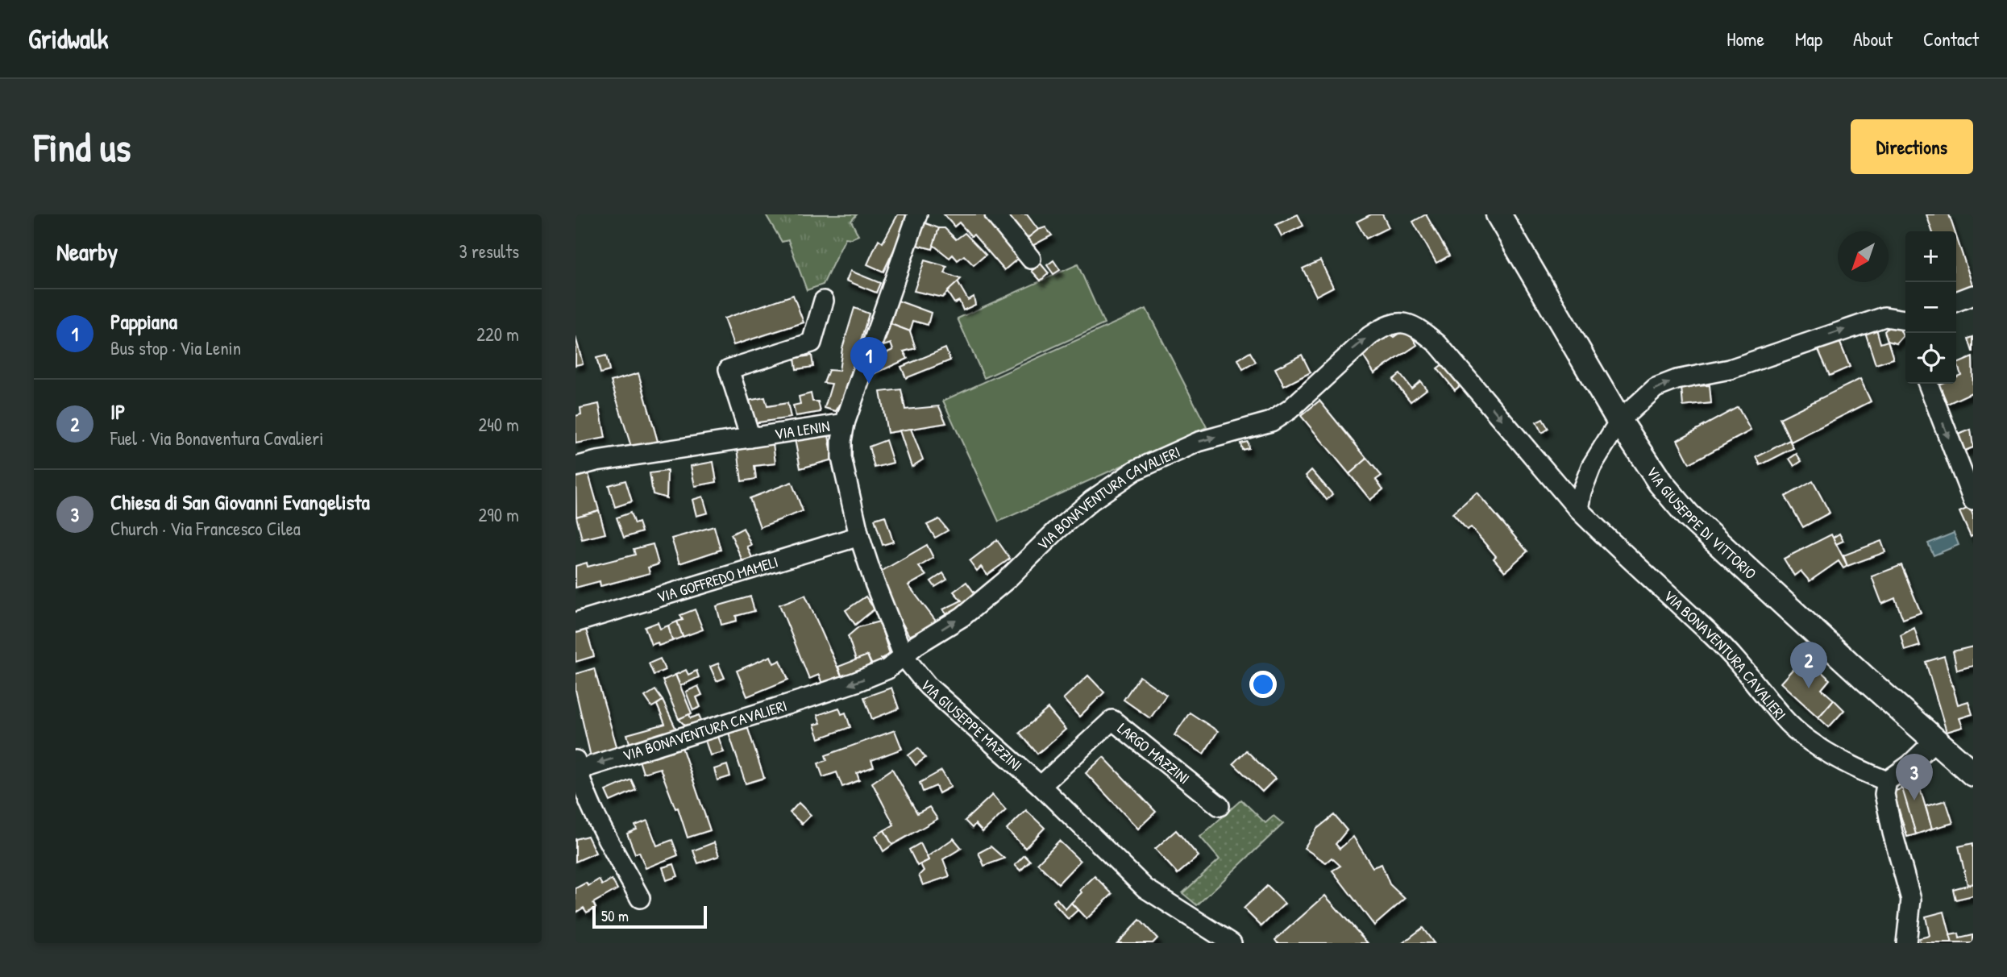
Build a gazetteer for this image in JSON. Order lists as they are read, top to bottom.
{
  "streets": {
    "main road": ["VIA GIUSEPPE DI VITTORIO"],
    "street": [
      "VIA LENIN",
      "VIA BONAVENTURA CAVALIERI",
      "VIA GOFFREDO MAMELI",
      "VIA GIUSEPPE MAZZINI",
      "LARGO MAZZINI"
    ]
  },
  "crossings": [
    ["VIA LENIN", "VIA GIUSEPPE MAZZINI"],
    ["VIA BONAVENTURA CAVALIERI", "VIA GIUSEPPE MAZZINI"],
    ["VIA GOFFREDO MAMELI", "VIA GIUSEPPE MAZZINI"],
    ["VIA GIUSEPPE MAZZINI", "LARGO MAZZINI"]
  ],
  "scale_bar": "50 m",
  "north": "bottom left",
  "page": {
    "header": "Gridwalk",
    "nav": [
      "Home",
      "Map",
      "About",
      "Contact"
    ],
    "buttons": "Directions",
    "title": "Find us",
    "heading": ["Nearby", "3 results"],
    "map_buttons": ["+", "−"],
    "list": [
      {
        "mark": "1",
        "name": "Pappiana",
        "note": "Bus stop · Via Lenin",
        "value": "220 m"
      },
      {
        "mark": "2",
        "name": "IP",
        "note": "Fuel · Via Bonaventura Cavalieri",
        "value": "240 m"
      },
      {
        "mark": "3",
        "name": "Chiesa di San Giovanni Evangelista",
        "note": "Church · Via Francesco Cilea",
        "value": "290 m"
      }
    ],
    "pins": ["1", "2", "3"],
    "scale": "50 m"
  }
}
